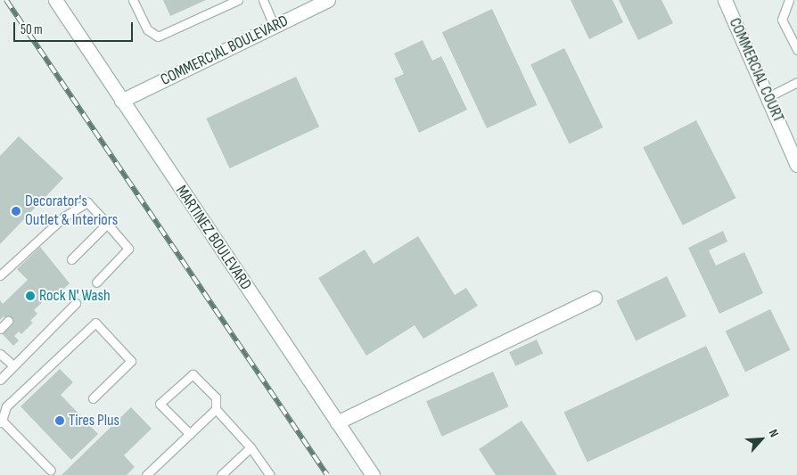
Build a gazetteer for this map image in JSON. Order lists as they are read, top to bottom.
{
  "streets": {
    "street": ["COMMERCIAL BOULEVARD", "COMMERCIAL COURT", "MARTINEZ BOULEVARD"]
  },
  "crossings": [
    ["COMMERCIAL BOULEVARD", "MARTINEZ BOULEVARD"]
  ],
  "places": ["Decorator's Outlet & Interiors", "Rock N' Wash", "Tires Plus"],
  "scale_bar": "50 m",
  "north": "top right"
}
